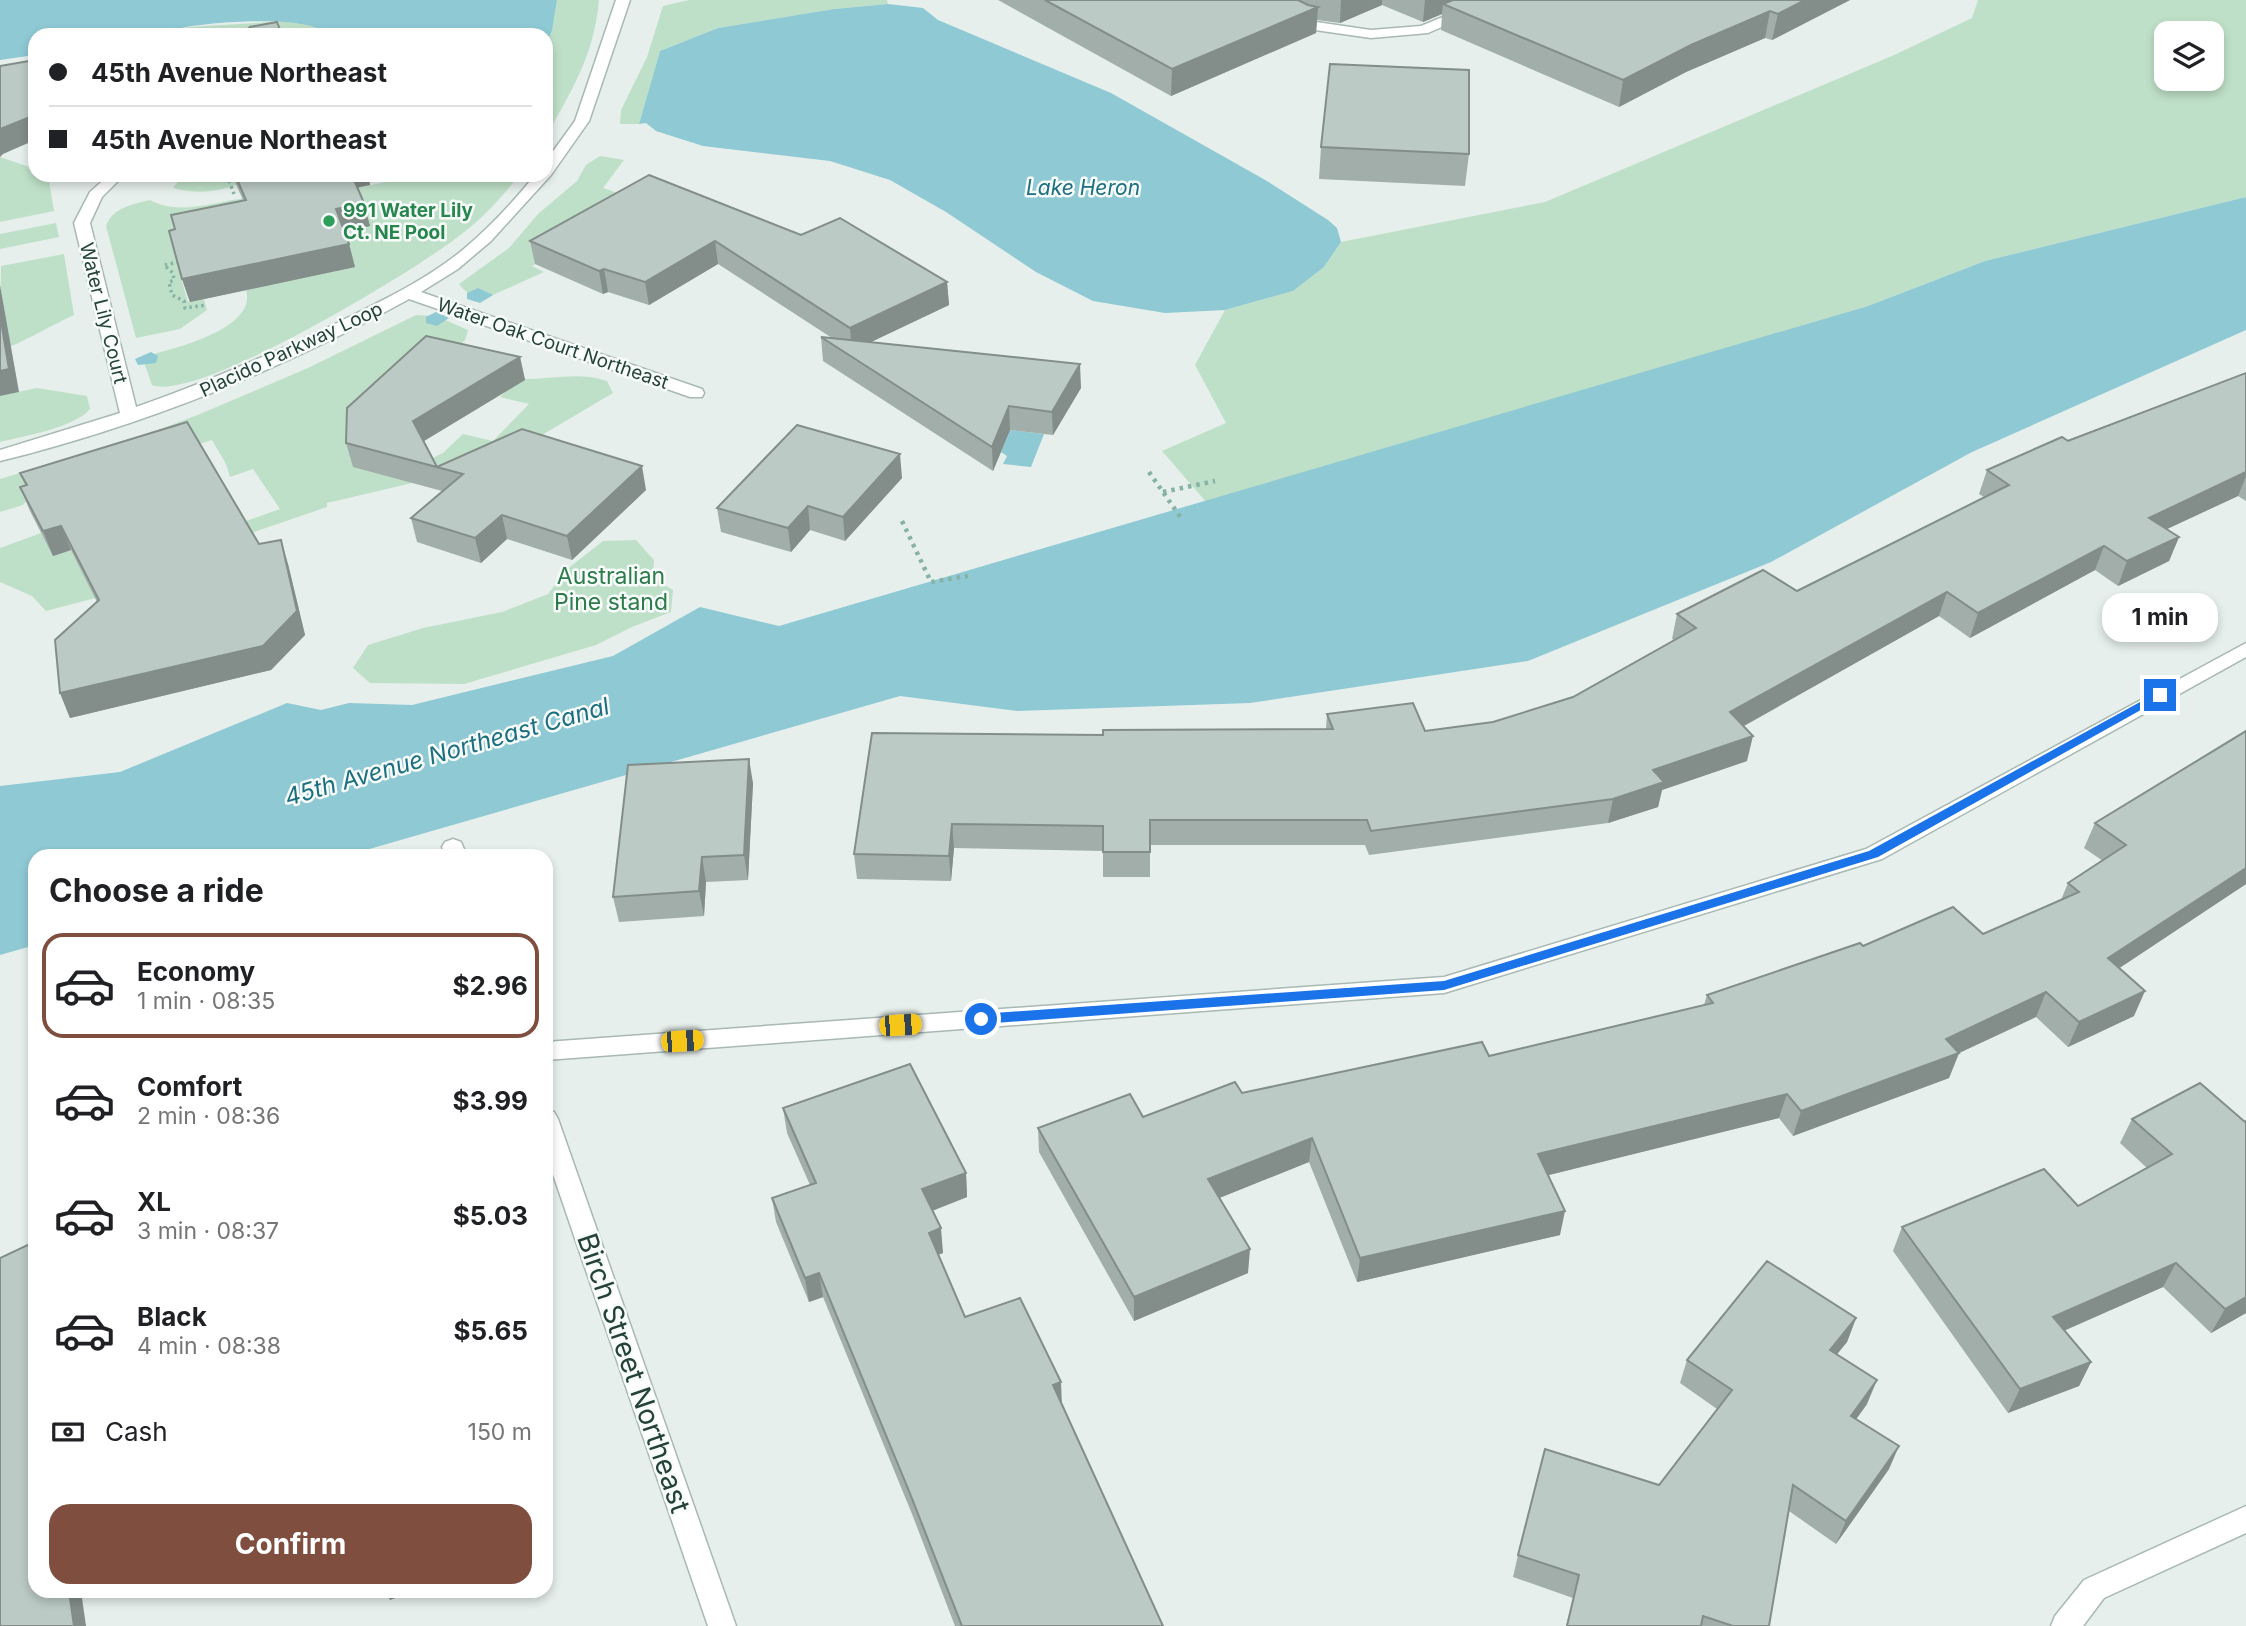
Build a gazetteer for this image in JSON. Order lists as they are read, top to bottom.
{
  "streets": {
    "street": [
      "Water Lily Court",
      "Water Oak Court Northeast",
      "Placido Parkway Loop",
      "Birch Street Northeast"
    ]
  },
  "crossings": [
    ["Water Lily Court", "Placido Parkway Loop"],
    ["Water Oak Court Northeast", "Placido Parkway Loop"]
  ],
  "water": ["Lake Heron", "45th Avenue Northeast Canal"],
  "parks": ["Australian Pine stand"],
  "places": ["991 Water Lily Ct. NE Pool"],
  "page": {
    "banner": ["45th Avenue Northeast", "45th Avenue Northeast"],
    "bubble": "1 min",
    "heading": "Choose a ride",
    "list": [
      {
        "name": "Economy",
        "note": "1 min · 08:35",
        "value": "$2.96"
      },
      {
        "name": "Comfort",
        "note": "2 min · 08:36",
        "value": "$3.99"
      },
      {
        "name": "XL",
        "note": "3 min · 08:37",
        "value": "$5.03"
      },
      {
        "name": "Black",
        "note": "4 min · 08:38",
        "value": "$5.65"
      }
    ],
    "pay": ["Cash", "150 m"],
    "buttons": "Confirm"
  }
}
